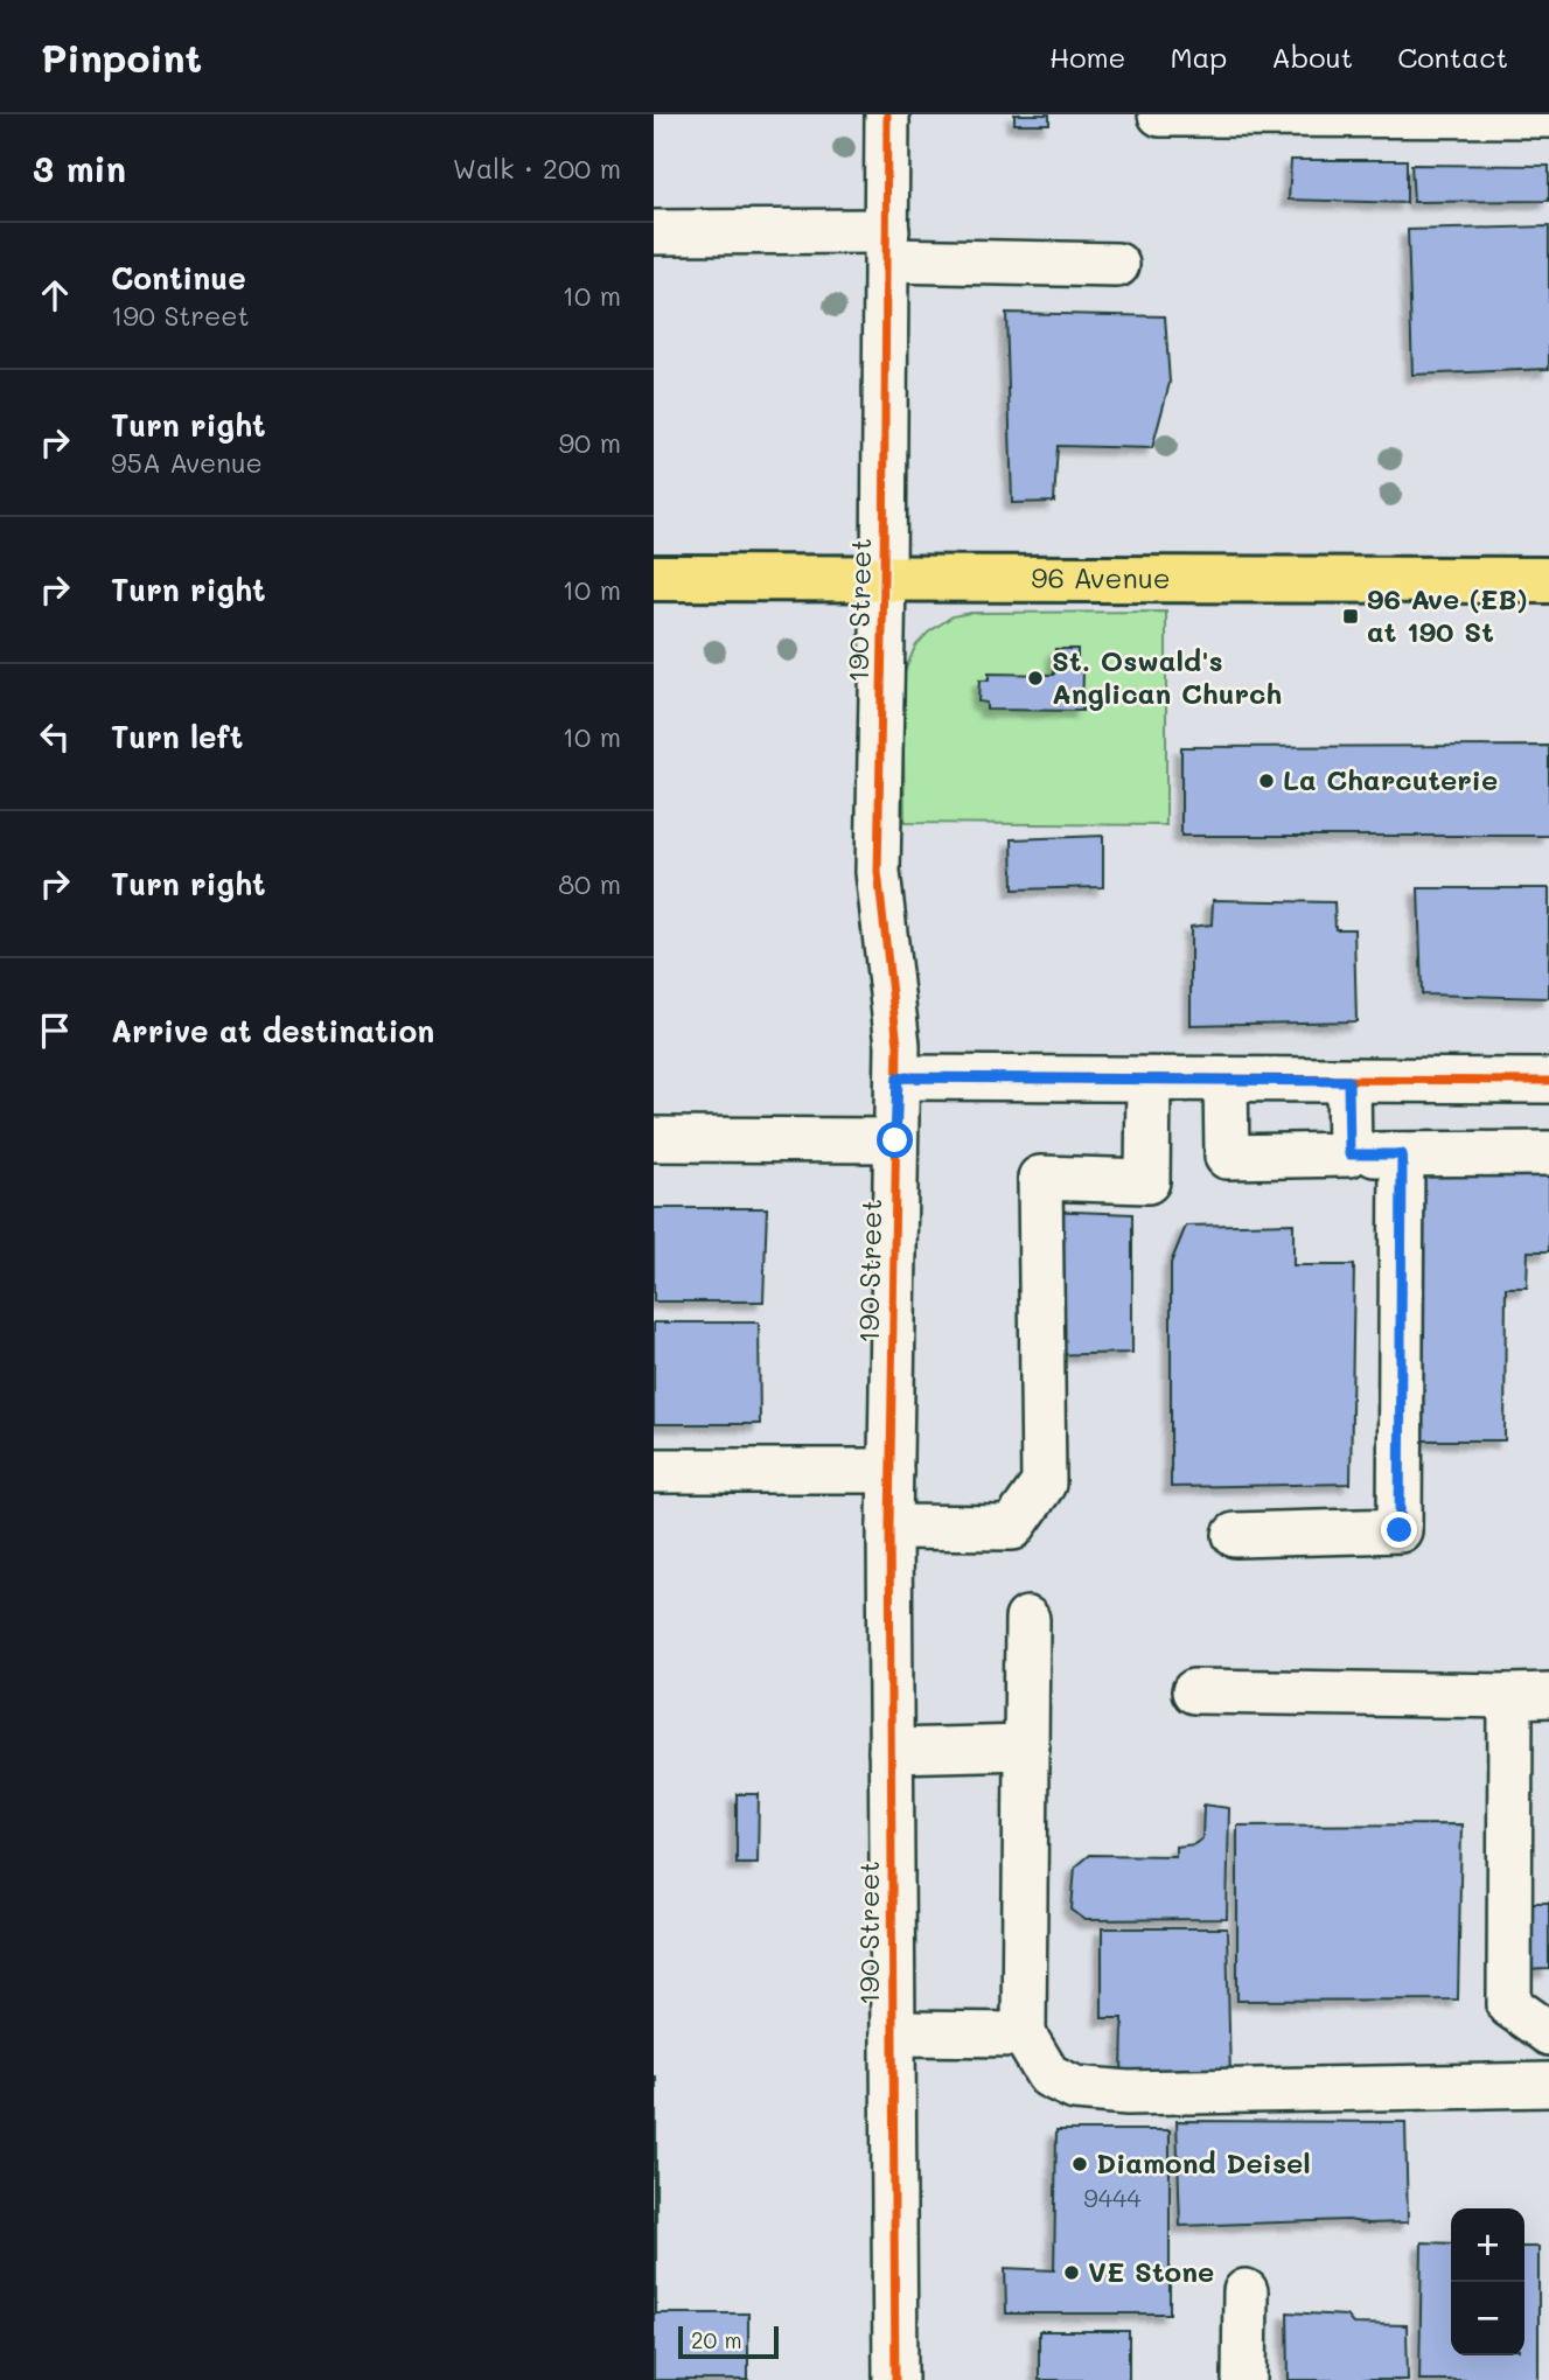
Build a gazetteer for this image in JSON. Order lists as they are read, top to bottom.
{
  "streets": {
    "main road": ["96 Avenue"],
    "street": ["190 Street"]
  },
  "crossings": [
    ["96 Avenue", "190 Street"]
  ],
  "places": {
    "transit": ["96 Ave (EB) at 190 St"],
    "other": [
      "St. Oswald's Anglican Church",
      "La Charcuterie",
      "Diamond Deisel",
      "VE Stone"
    ]
  },
  "house_numbers": ["9444"],
  "scale_bar": "20 m",
  "page": {
    "header": "Pinpoint",
    "nav": [
      "Home",
      "Map",
      "About",
      "Contact"
    ],
    "heading": ["3 min", "Walk · 200 m"],
    "list": [
      ["Continue", "190 Street", "10 m"],
      ["Turn right", "95A Avenue", "90 m"],
      ["Turn right", "10 m"],
      ["Turn left", "10 m"],
      ["Turn right", "80 m"],
      "Arrive at destination"
    ],
    "map_buttons": ["+", "−"],
    "scale": "20 m"
  }
}
